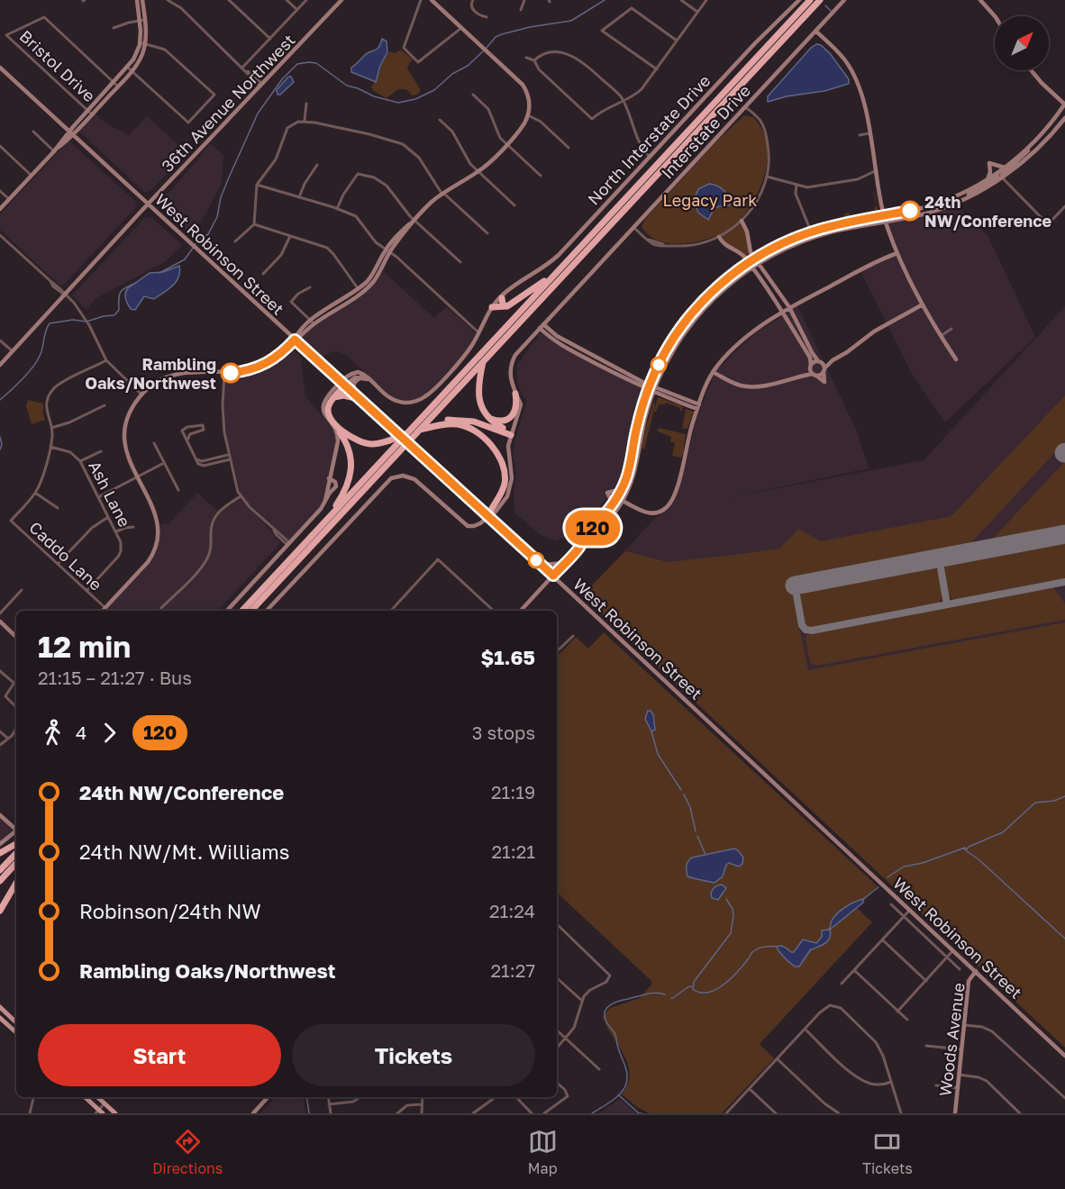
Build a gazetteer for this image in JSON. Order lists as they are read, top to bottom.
{
  "streets": {
    "main road": [
      "36th Avenue Northwest",
      "Interstate Drive",
      "North Interstate Drive",
      "West Robinson Street",
      "Woods Avenue"
    ],
    "street": ["Bristol Drive", "Ash Lane", "Caddo Lane"]
  },
  "crossings": [
    ["36th Avenue Northwest", "West Robinson Street"],
    ["West Robinson Street", "Woods Avenue"],
    ["Ash Lane", "Caddo Lane"]
  ],
  "parks": ["Legacy Park"],
  "places": ["24th NW/Conference", "Rambling Oaks/Northwest"],
  "lines": ["bus line 120"],
  "north": "top right",
  "page": {
    "on_map": "120",
    "heading": ["12 min", "21:15 – 21:27 · Bus", "$1.65"],
    "legs": ["4", "120", "3 stops"],
    "list": [
      {
        "name": "24th NW/Conference",
        "value": "21:19"
      },
      {
        "name": "24th NW/Mt. Williams",
        "value": "21:21"
      },
      {
        "name": "Robinson/24th NW",
        "value": "21:24"
      },
      {
        "name": "Rambling Oaks/Northwest",
        "value": "21:27"
      }
    ],
    "buttons": ["Start", "Tickets"],
    "tabs": ["Directions", "Map", "Tickets"]
  }
}
